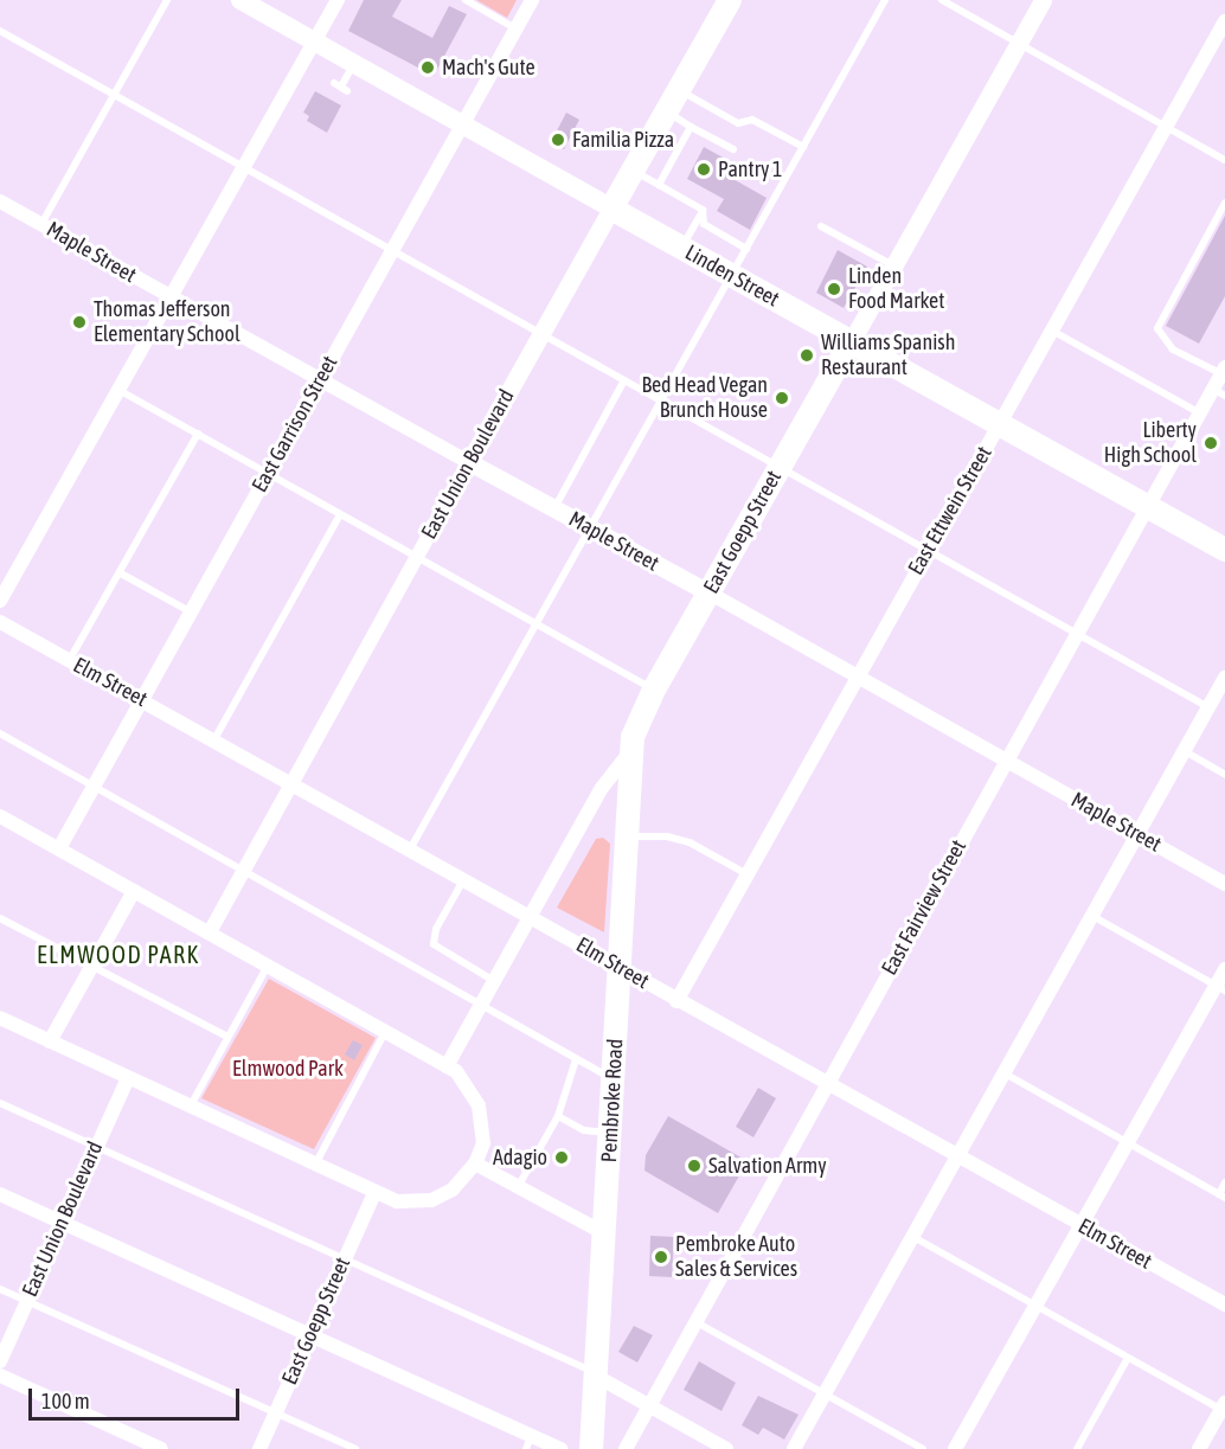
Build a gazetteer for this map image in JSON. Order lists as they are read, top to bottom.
{
  "streets": {
    "main road": [
      "Linden Street",
      "East Union Boulevard",
      "East Goepp Street",
      "Pembroke Road"
    ],
    "street": [
      "Maple Street",
      "East Garrison Street",
      "East Ettwein Street",
      "Elm Street",
      "East Fairview Street"
    ]
  },
  "crossings": [
    ["Maple Street", "East Garrison Street"],
    ["Maple Street", "East Union Boulevard"],
    ["Maple Street", "East Ettwein Street"],
    ["Maple Street", "East Goepp Street"],
    ["Maple Street", "East Fairview Street"],
    ["Linden Street", "East Garrison Street"],
    ["Linden Street", "East Union Boulevard"],
    ["Linden Street", "East Ettwein Street"],
    ["Linden Street", "East Goepp Street"],
    ["Linden Street", "East Fairview Street"],
    ["East Garrison Street", "Elm Street"],
    ["East Union Boulevard", "Elm Street"],
    ["East Ettwein Street", "Elm Street"],
    ["East Goepp Street", "Elm Street"],
    ["East Goepp Street", "Pembroke Road"],
    ["Elm Street", "East Fairview Street"],
    ["Elm Street", "Pembroke Road"]
  ],
  "districts": ["ELMWOOD PARK"],
  "parks": ["Elmwood Park"],
  "places": [
    "Mach's Gute",
    "Familia Pizza",
    "Pantry 1",
    "Linden Food Market",
    "Thomas Jefferson Elementary School",
    "Williams Spanish Restaurant",
    "Bed Head Vegan Brunch House",
    "Liberty High School",
    "Adagio",
    "Salvation Army",
    "Pembroke Auto Sales & Services"
  ],
  "scale_bar": "100 m"
}
